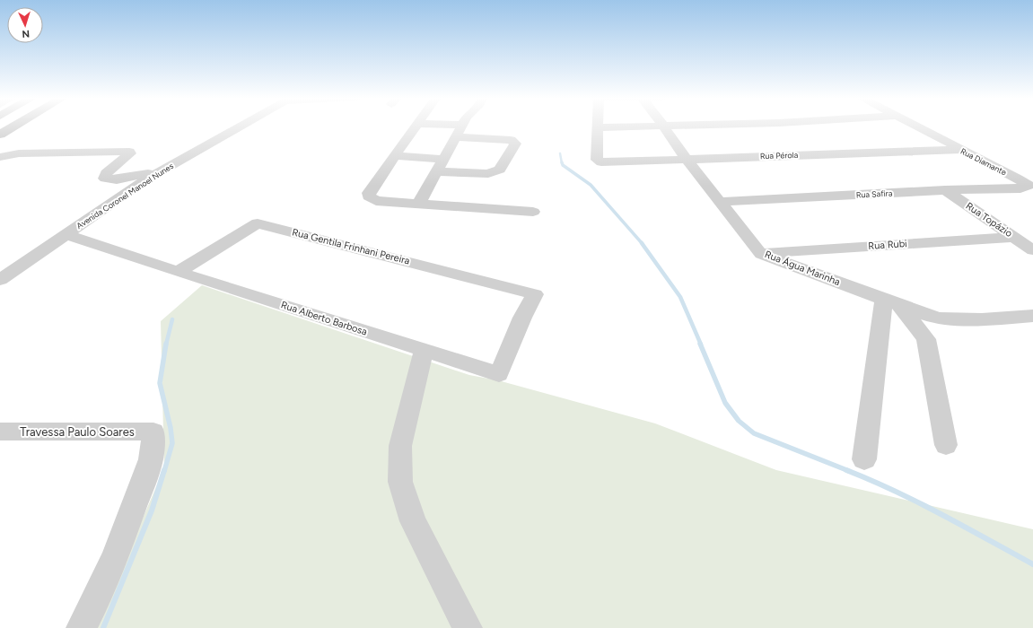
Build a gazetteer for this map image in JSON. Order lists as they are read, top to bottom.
{
  "streets": {
    "street": [
      "Rua Pérola",
      "Rua Diamante",
      "Rua Safira",
      "Avenida Coronel Manoel Nunes",
      "Rua Topázio",
      "Rua Rubi",
      "Rua Gentila Frinhani Pereira",
      "Rua Água Marinha",
      "Rua Alberto Barbosa",
      "Travessa Paulo Soares"
    ]
  },
  "crossings": [
    ["Rua Pérola", "Rua Diamante"],
    ["Rua Pérola", "Rua Água Marinha"],
    ["Rua Diamante", "Rua Safira"],
    ["Rua Safira", "Rua Topázio"],
    ["Rua Safira", "Rua Água Marinha"],
    ["Avenida Coronel Manoel Nunes", "Rua Alberto Barbosa"],
    ["Rua Topázio", "Rua Rubi"],
    ["Rua Rubi", "Rua Água Marinha"],
    ["Rua Gentila Frinhani Pereira", "Rua Alberto Barbosa"]
  ],
  "north": "bottom"
}
